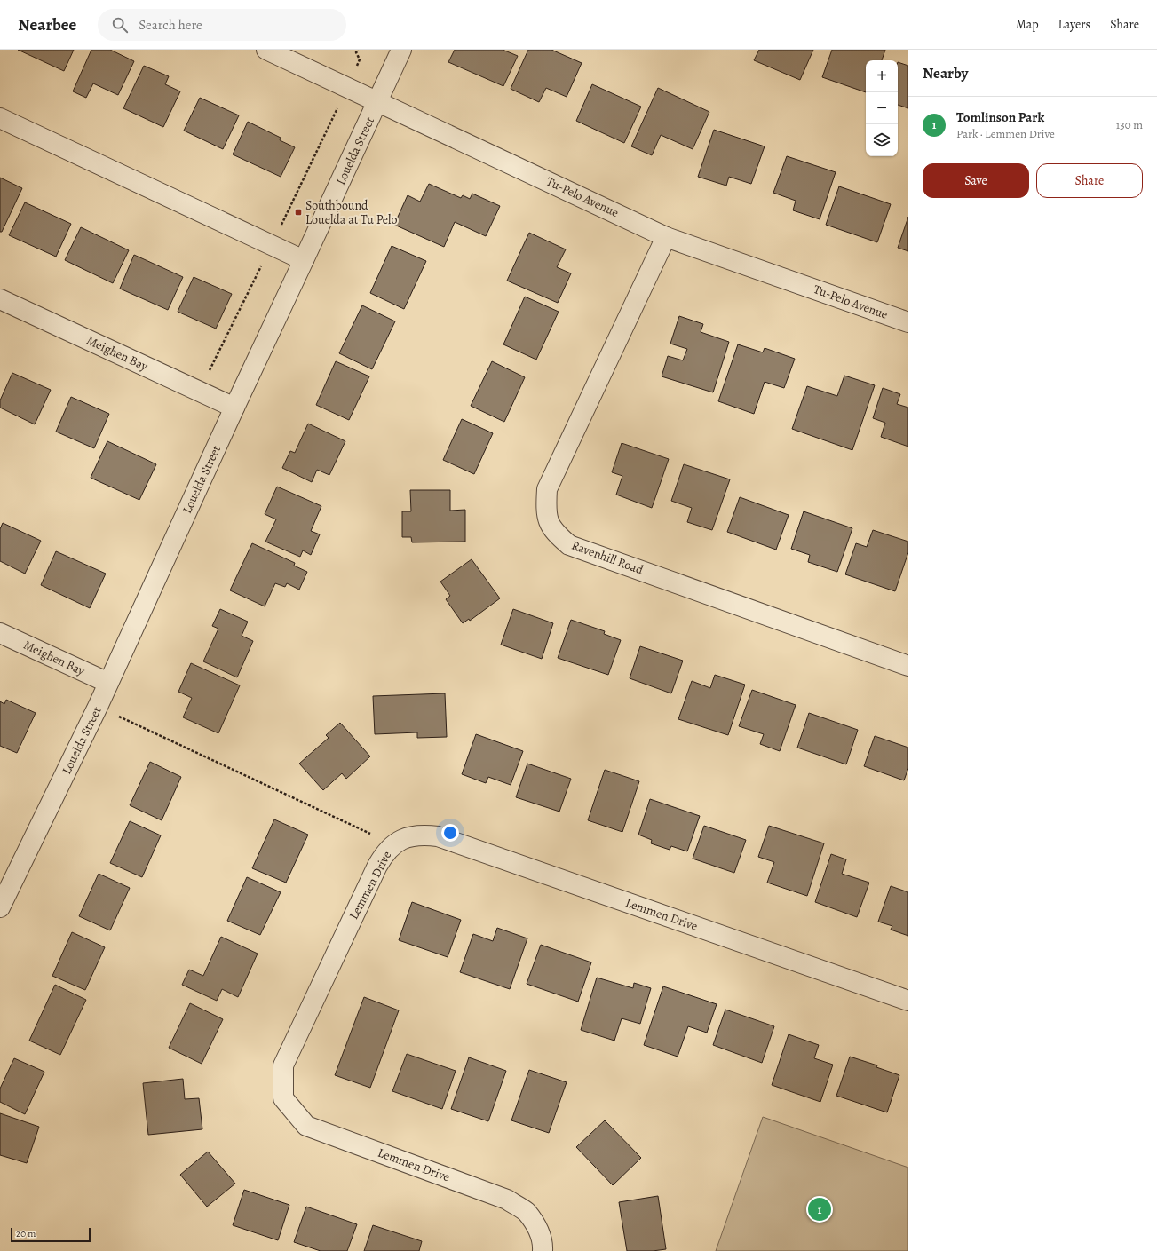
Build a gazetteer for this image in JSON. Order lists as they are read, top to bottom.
{
  "streets": {
    "street": [
      "Louelda Street",
      "Tu-Pelo Avenue",
      "Meighen Bay",
      "Ravenhill Road",
      "Lemmen Drive"
    ]
  },
  "crossings": [
    ["Louelda Street", "Tu-Pelo Avenue"],
    ["Louelda Street", "Meighen Bay"],
    ["Tu-Pelo Avenue", "Ravenhill Road"]
  ],
  "places": {
    "transit": ["Southbound Louelda at Tu Pelo"]
  },
  "scale_bar": "20 m",
  "page": {
    "header": "Nearbee",
    "search": "Search here",
    "nav": ["Map", "Layers", "Share"],
    "heading": "Nearby",
    "map_buttons": ["+", "−"],
    "list": [
      {
        "mark": "1",
        "name": "Tomlinson Park",
        "note": "Park · Lemmen Drive",
        "value": "130 m"
      }
    ],
    "buttons": ["Save", "Share"],
    "pins": "1",
    "scale": "20 m"
  }
}
